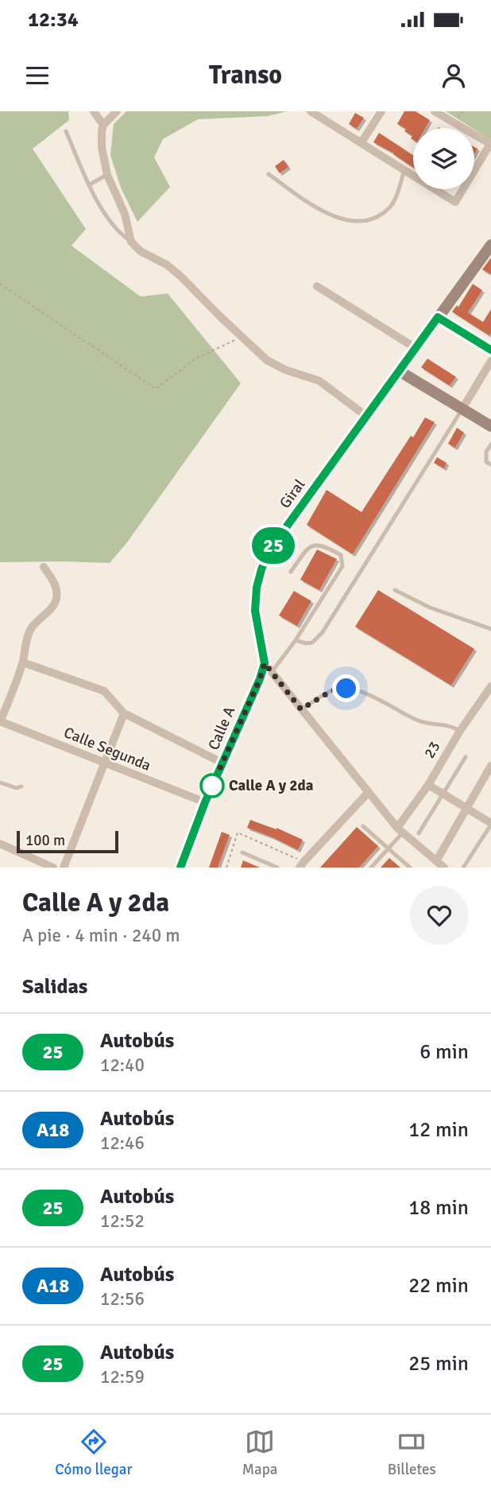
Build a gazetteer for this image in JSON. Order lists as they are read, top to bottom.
{
  "streets": {
    "street": [
      "Giral",
      "Calle A",
      "Calle Segunda",
      "23"
    ]
  },
  "crossings": [
    ["Giral", "Calle A"],
    ["Giral", "23"],
    ["Calle A", "Calle Segunda"]
  ],
  "places": ["Calle A y 2da"],
  "lines": ["bus line 25"],
  "scale_bar": "100 m",
  "page": {
    "status": "12:34",
    "header": "Transo",
    "on_map": "25",
    "scale": "100 m",
    "heading": [
      ["Calle A y 2da", "A pie · 4 min · 240 m"],
      "Salidas"
    ],
    "list": [
      {
        "mark": "25",
        "name": "Autobús",
        "note": "12:40",
        "value": "6 min"
      },
      {
        "mark": "A18",
        "name": "Autobús",
        "note": "12:46",
        "value": "12 min"
      },
      {
        "mark": "25",
        "name": "Autobús",
        "note": "12:52",
        "value": "18 min"
      },
      {
        "mark": "A18",
        "name": "Autobús",
        "note": "12:56",
        "value": "22 min"
      },
      {
        "mark": "25",
        "name": "Autobús",
        "note": "12:59",
        "value": "25 min"
      }
    ],
    "tabs": ["Cómo llegar", "Mapa", "Billetes"]
  }
}
